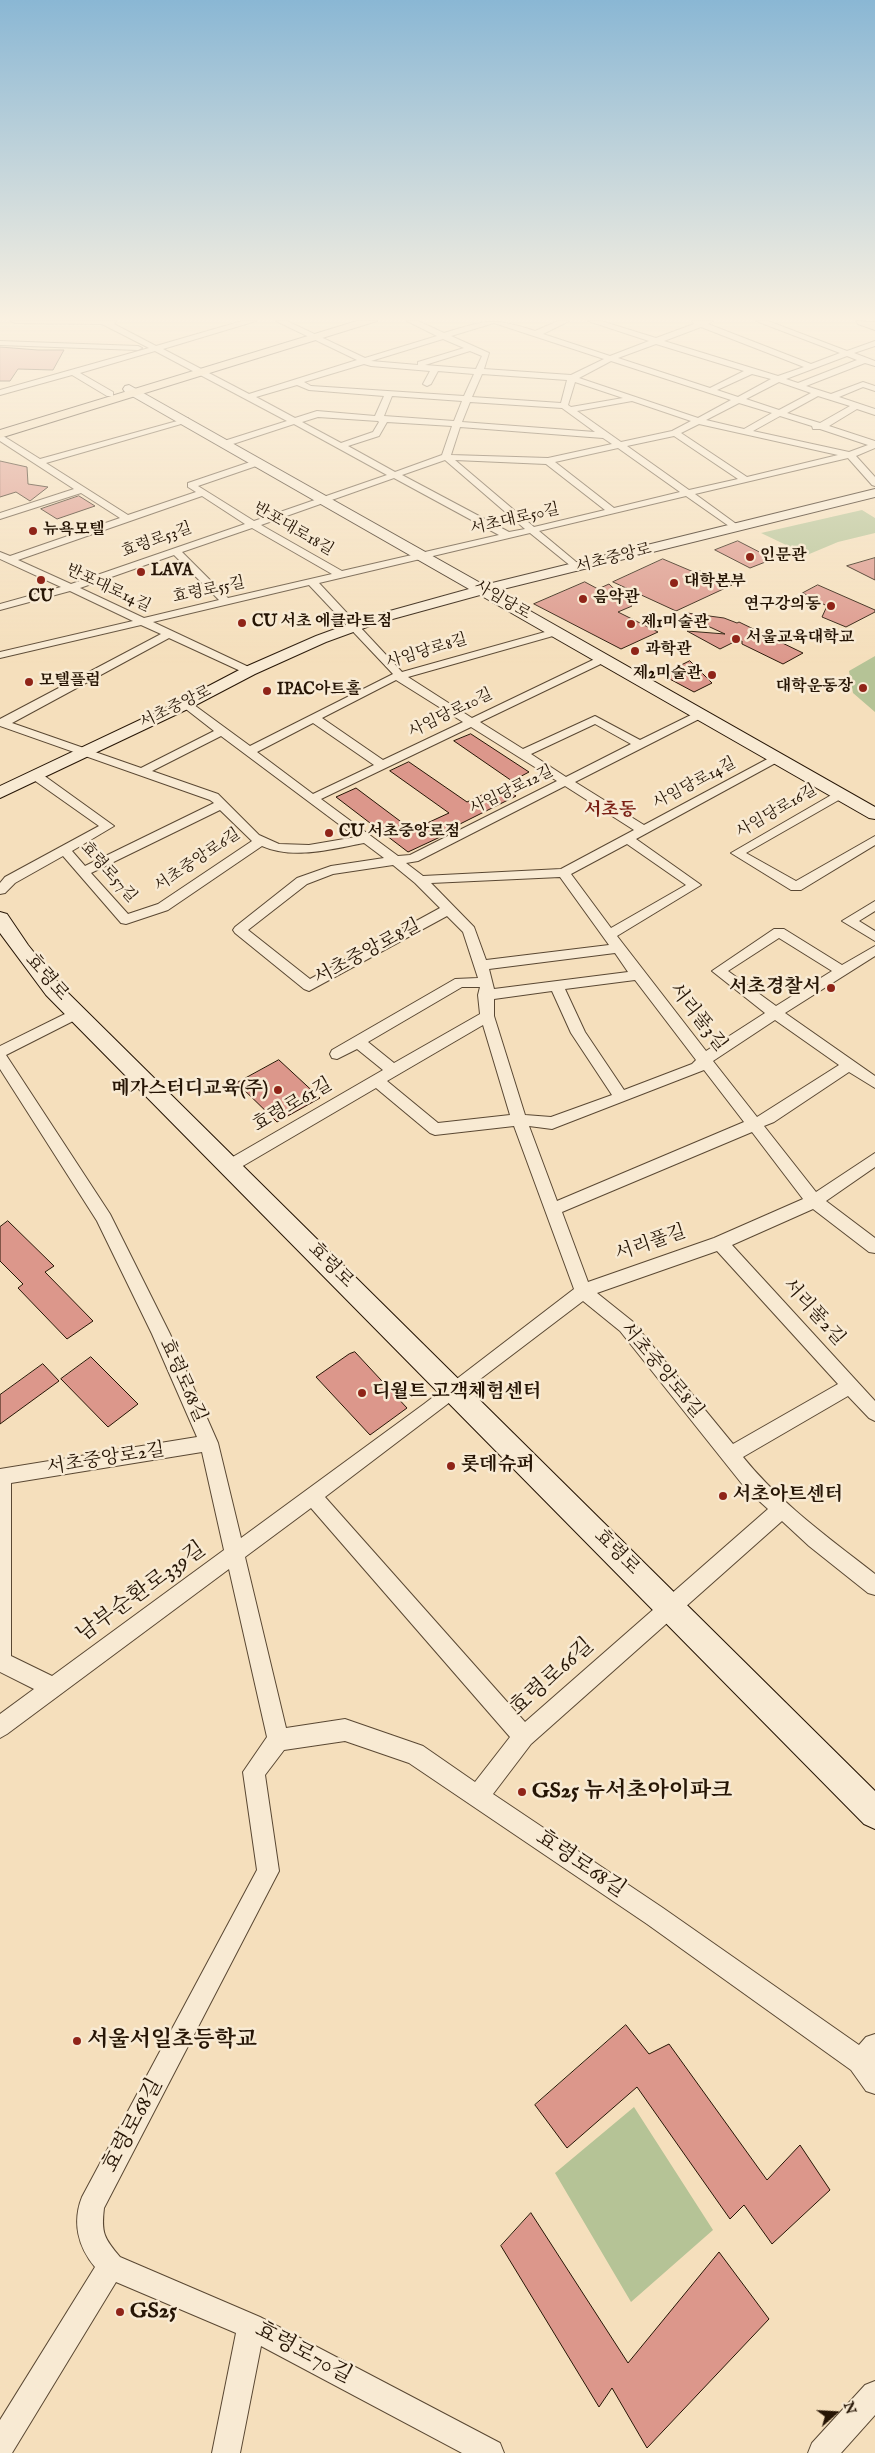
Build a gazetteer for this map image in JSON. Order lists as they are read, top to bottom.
{
  "streets": {
    "main road": ["서초중앙로", "사임당로", "효령로"],
    "street": [
      "서초대로50길",
      "반포대로18길",
      "효령로53길",
      "반포대로14길",
      "효령로55길",
      "사임당로8길",
      "사임당로10길",
      "사임당로14길",
      "사임당로12길",
      "사임당로16길",
      "서초중앙로6길",
      "효령로57길",
      "서초중앙로8길",
      "서리풀3길",
      "효령로61길",
      "서리풀길",
      "서리풀2길",
      "효령로68길",
      "서초중앙로2길",
      "남부순환로339길",
      "효령로66길",
      "효령로70길"
    ]
  },
  "crossings": [
    ["서초대로50길", "효령로55길"],
    ["서초대로50길", "사임당로"],
    ["반포대로18길", "효령로53길"],
    ["반포대로18길", "반포대로14길"],
    ["반포대로18길", "효령로55길"],
    ["효령로53길", "반포대로14길"],
    ["효령로53길", "사임당로"],
    ["서초중앙로", "반포대로14길"],
    ["서초중앙로", "사임당로"],
    ["서초중앙로", "서초중앙로6길"],
    ["서초중앙로", "효령로57길"],
    ["서초중앙로", "서초중앙로8길"],
    ["반포대로14길", "효령로55길"],
    ["효령로55길", "사임당로"],
    ["사임당로", "사임당로8길"],
    ["사임당로", "사임당로10길"],
    ["사임당로", "사임당로14길"],
    ["사임당로", "사임당로12길"],
    ["사임당로", "사임당로16길"],
    ["사임당로8길", "서초중앙로8길"],
    ["사임당로10길", "서초중앙로8길"],
    ["사임당로14길", "서리풀3길"],
    ["사임당로12길", "서초중앙로8길"],
    ["서초중앙로6길", "효령로57길"],
    ["서초중앙로6길", "서초중앙로8길"],
    ["서초중앙로8길", "효령로61길"],
    ["서초중앙로8길", "서리풀길"],
    ["효령로", "효령로61길"],
    ["효령로", "서리풀길"],
    ["효령로", "남부순환로339길"],
    ["효령로", "효령로66길"],
    ["서리풀3길", "서리풀길"],
    ["서리풀길", "서리풀2길"],
    ["서리풀길", "남부순환로339길"],
    ["효령로68길", "서초중앙로2길"],
    ["효령로68길", "남부순환로339길"],
    ["효령로68길", "효령로66길"],
    ["효령로68길", "효령로70길"]
  ],
  "districts": ["서초동"],
  "places": [
    "뉴욕모텔",
    "인문관",
    "LAVA",
    "CU",
    "대학본부",
    "음악관",
    "연구강의동",
    "CU 서초 에클라트점",
    "제1미술관",
    "서울교육대학교",
    "과학관",
    "제2미술관",
    "모텔플럼",
    "대학운동장",
    "IPAC아트홀",
    "CU 서초중앙로점",
    "서초경찰서",
    "메가스터디교육(주)",
    "디월트 고객체험센터",
    "롯데슈퍼",
    "서초아트센터",
    "GS25 뉴서초아이파크",
    "서울서일초등학교",
    "GS25"
  ],
  "north": "right"
}
